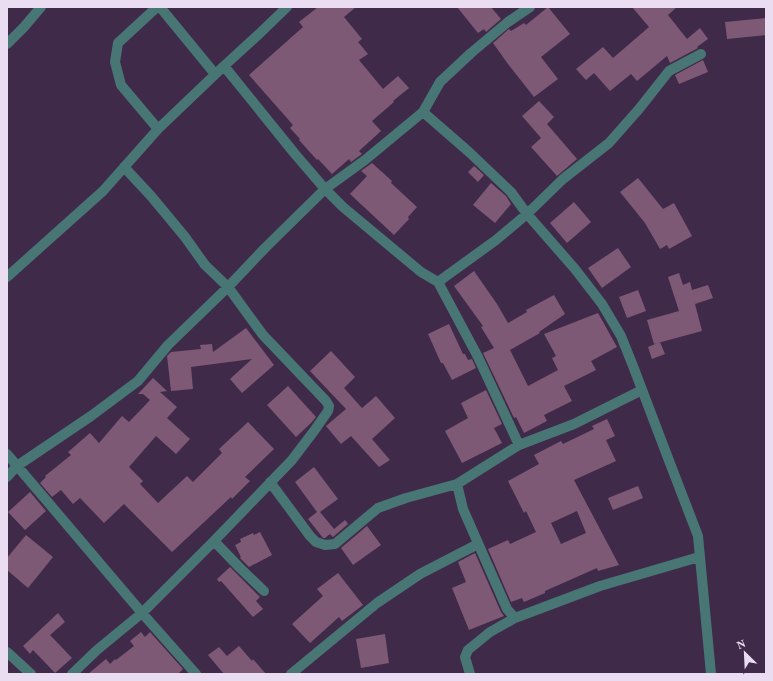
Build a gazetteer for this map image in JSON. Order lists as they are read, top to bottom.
{
  "north": "top left"
}
